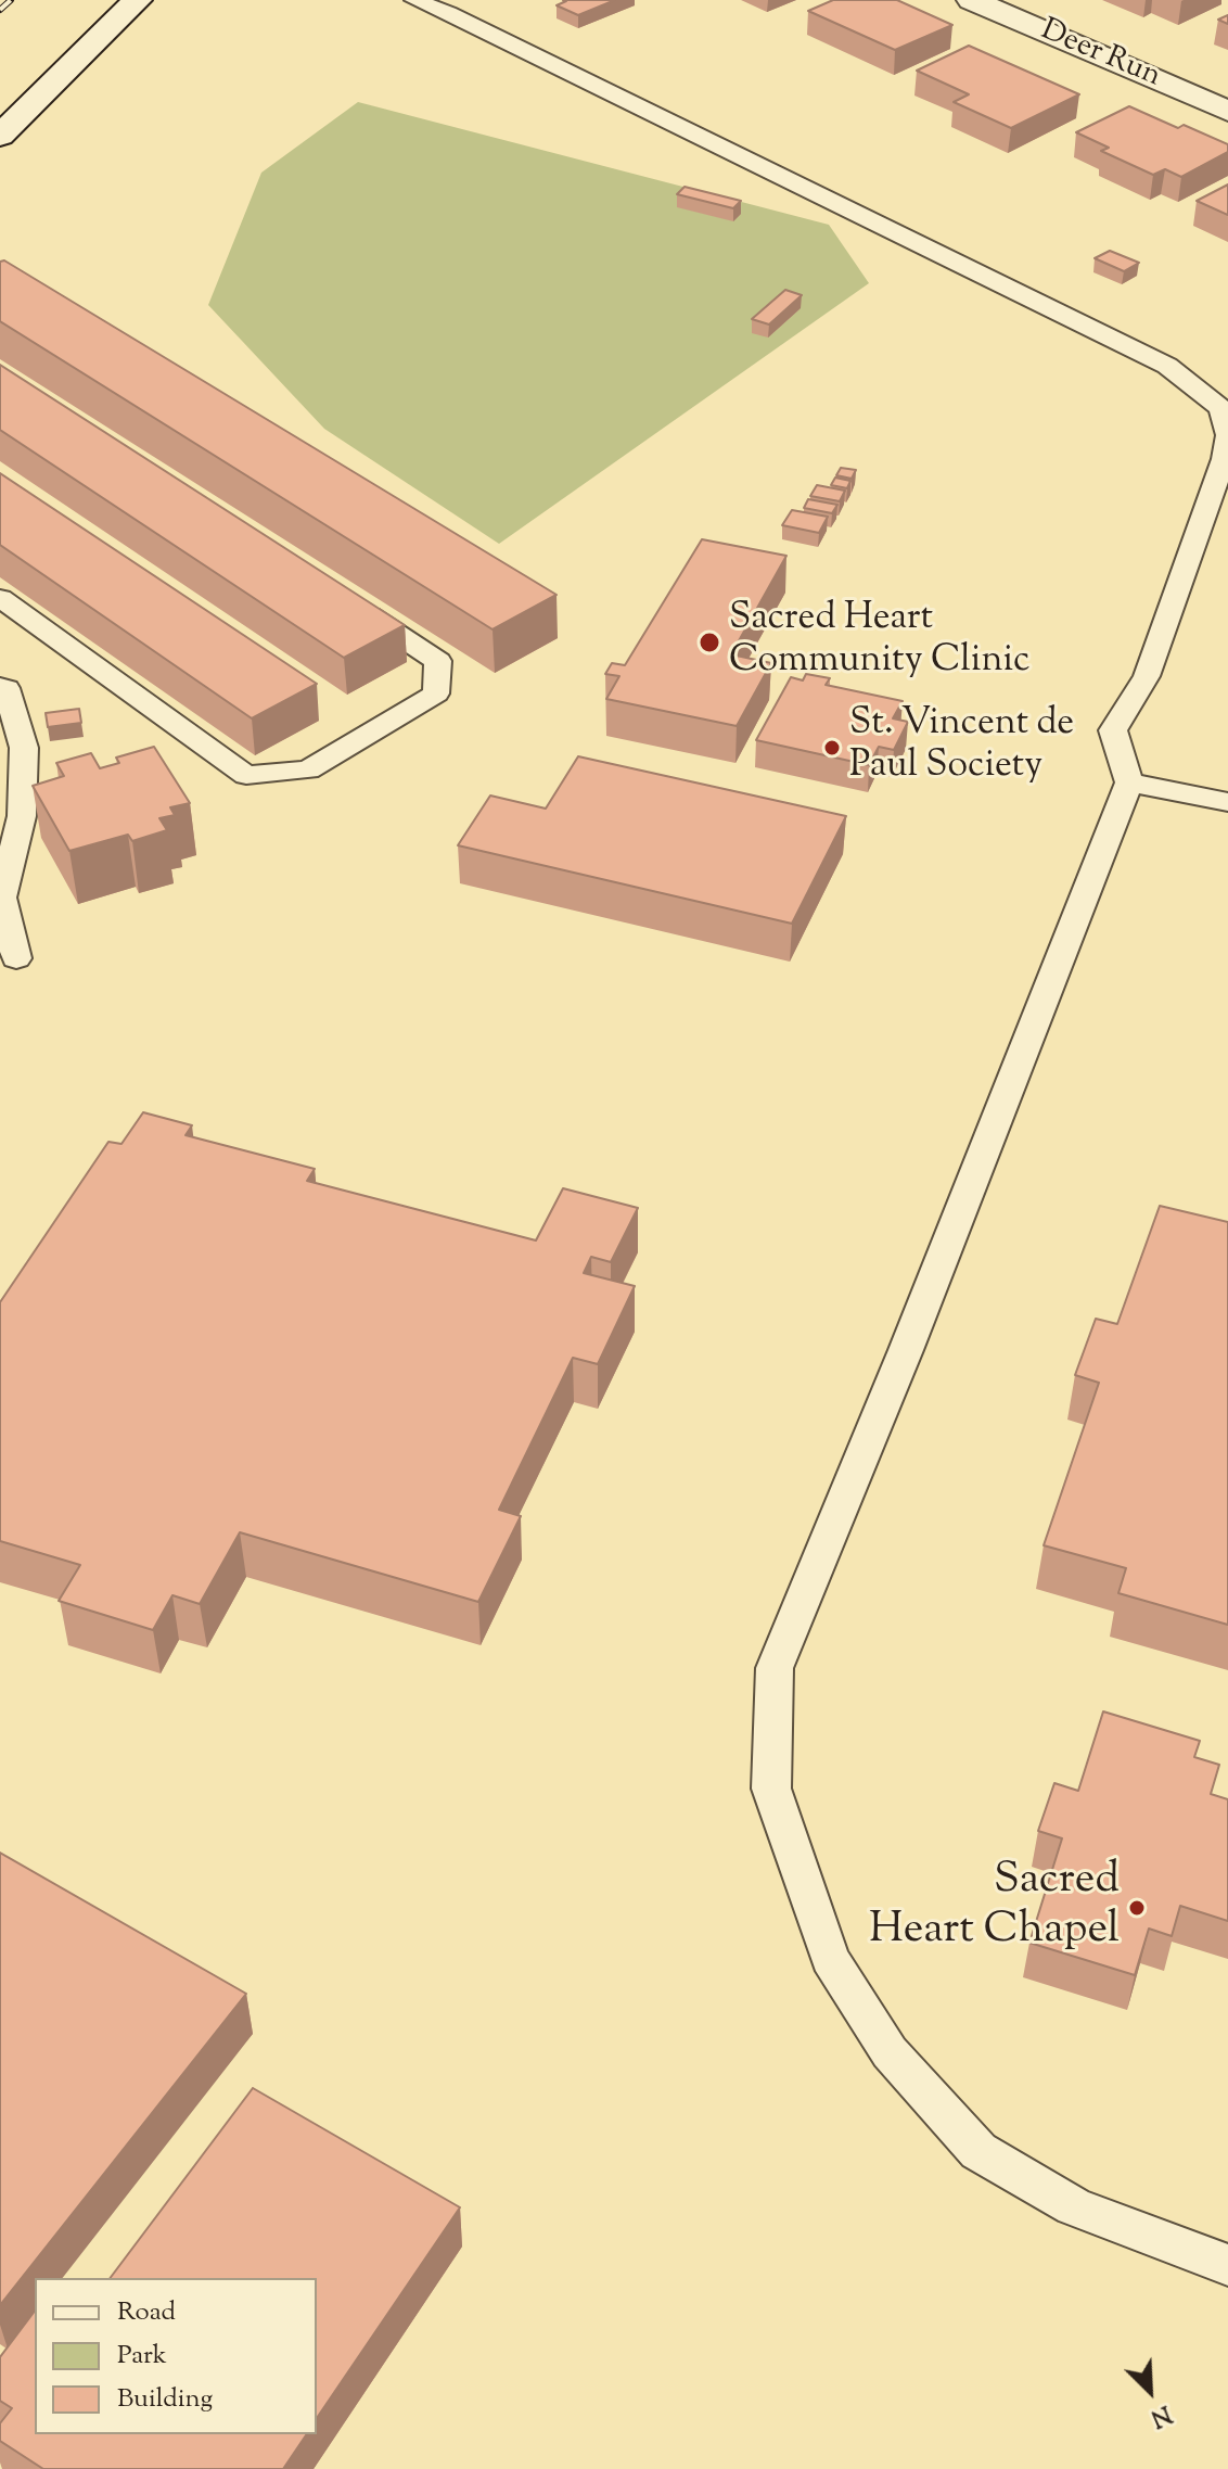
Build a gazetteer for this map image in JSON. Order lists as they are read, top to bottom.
{
  "streets": {
    "street": ["Deer Run"]
  },
  "places": ["Sacred Heart Community Clinic", "St. Vincent de Paul Society", "Sacred Heart Chapel"],
  "legend": ["Road", "Park", "Building"],
  "north": "bottom right"
}
